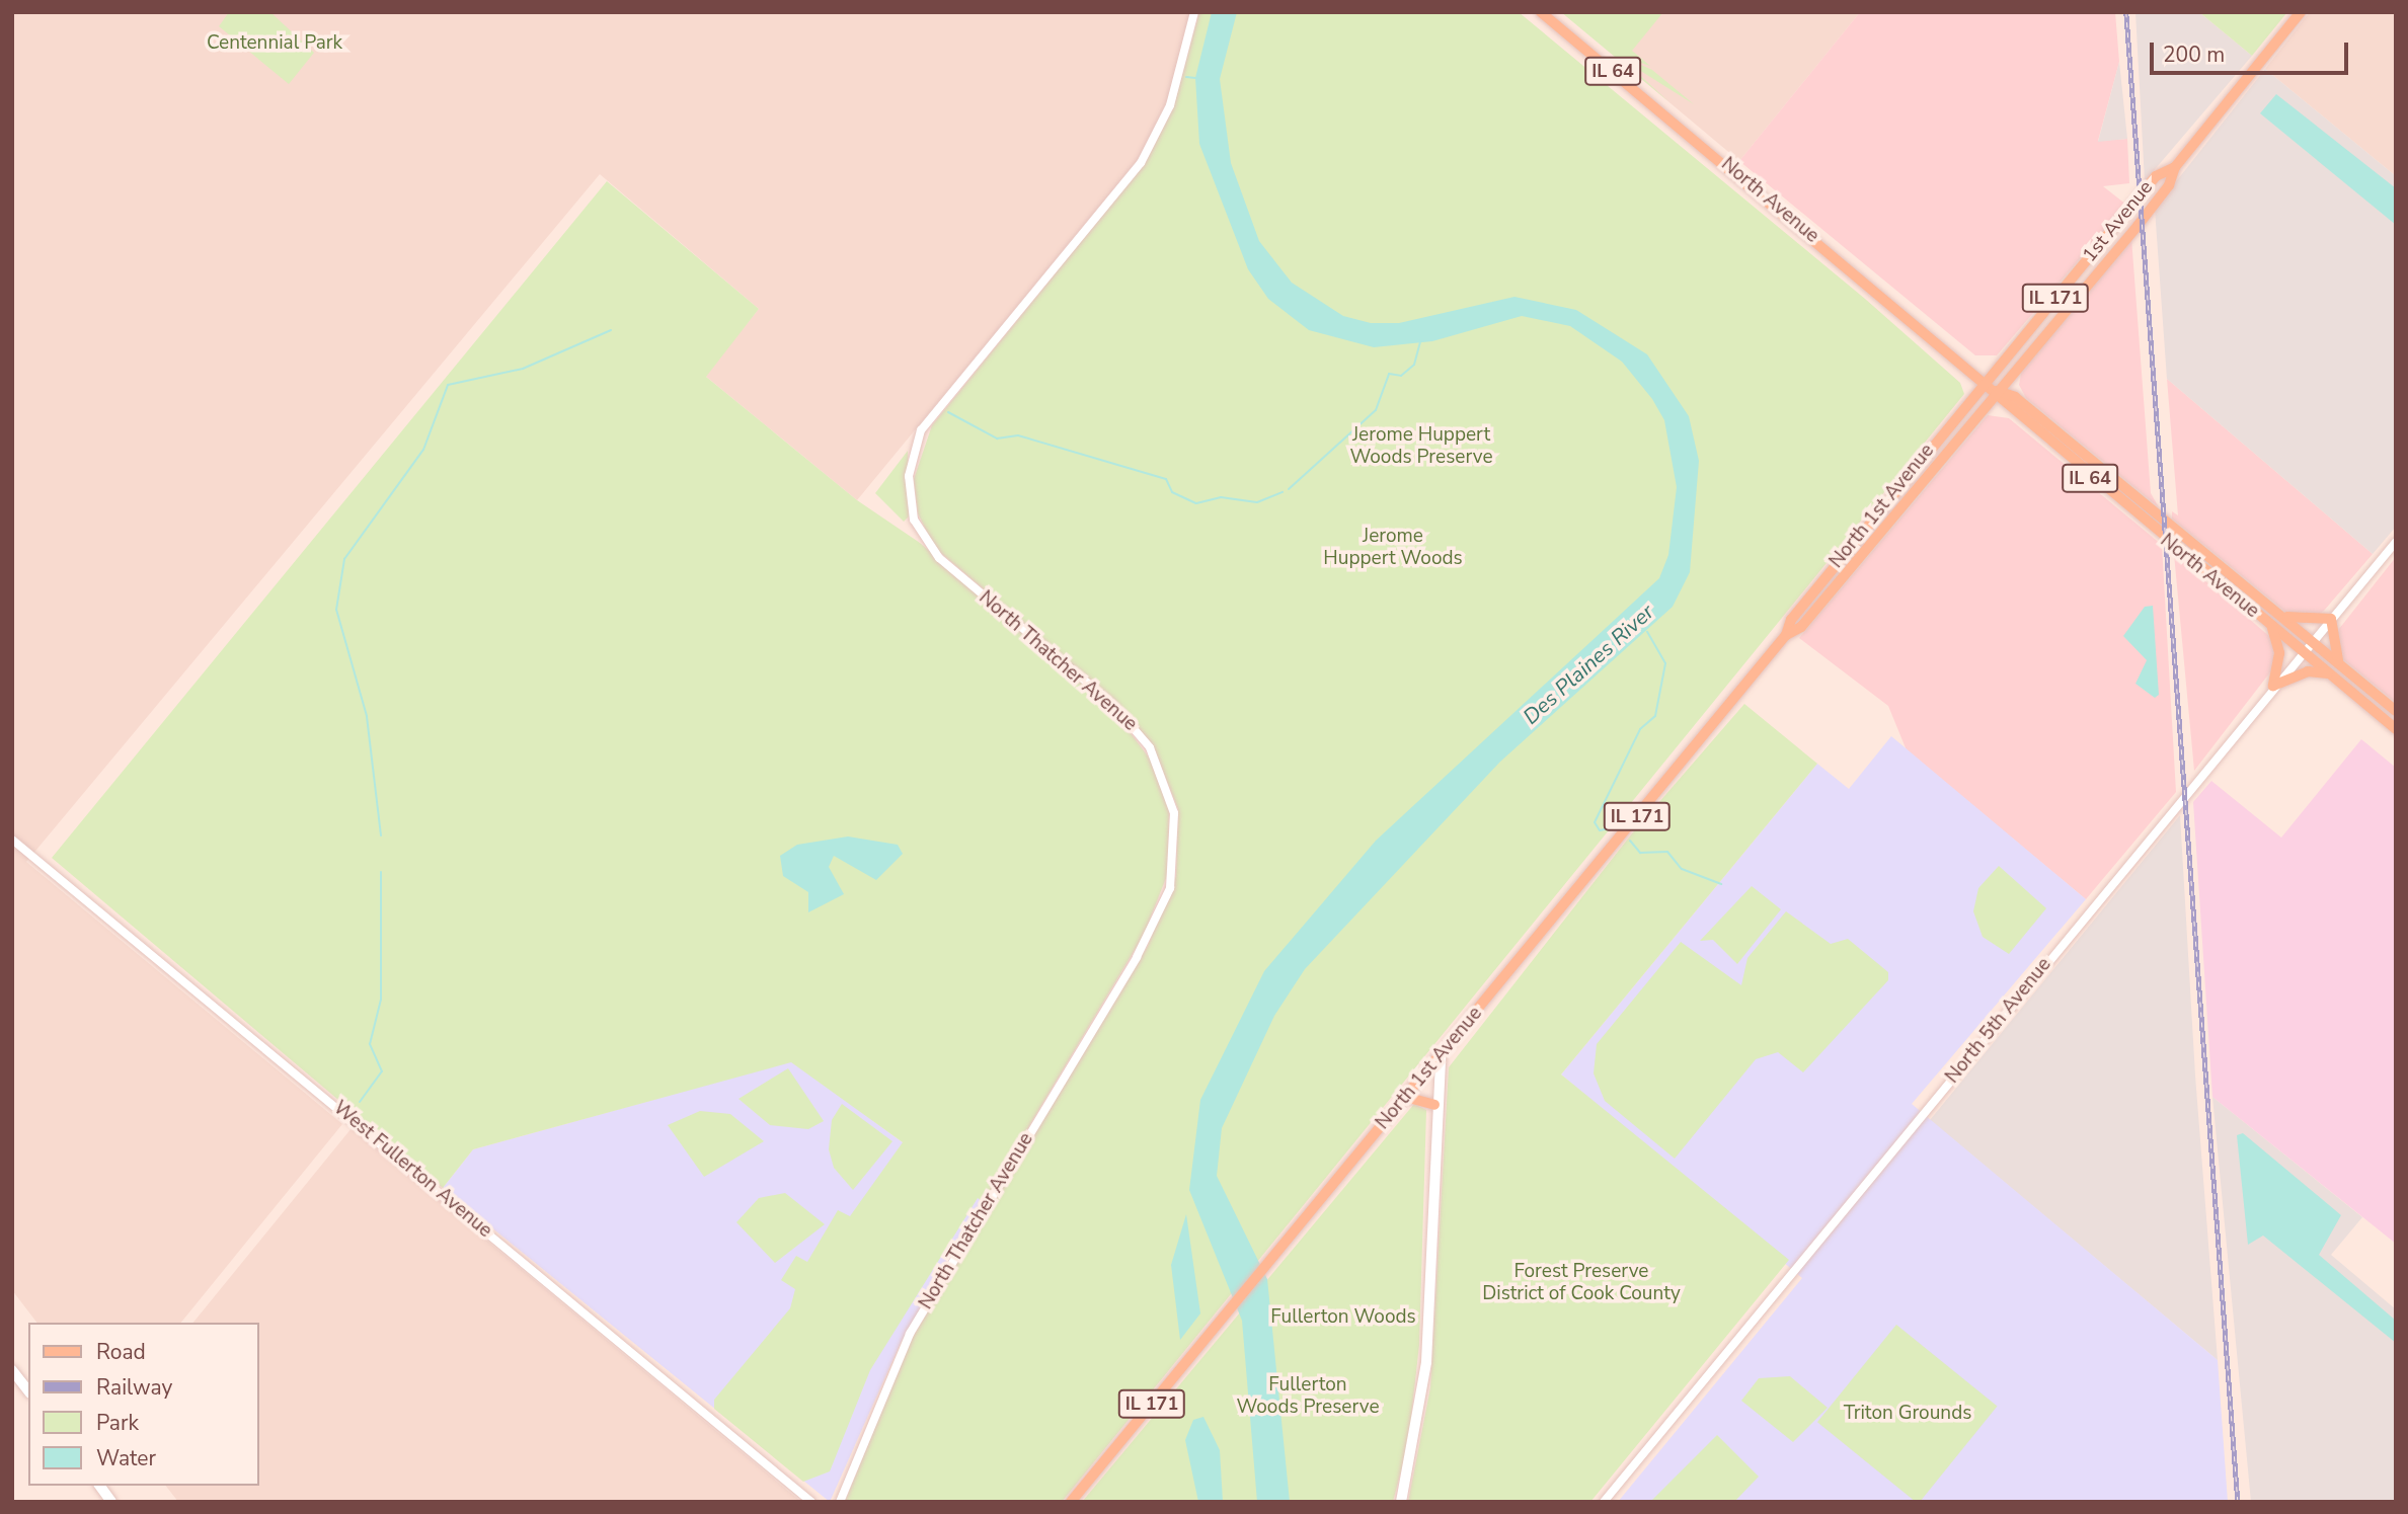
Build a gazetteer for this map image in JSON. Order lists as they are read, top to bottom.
{
  "streets": {
    "main road": [
      "IL 64",
      "North Avenue",
      "1st Avenue",
      "IL 171",
      "North 1st Avenue"
    ],
    "street": ["North Thatcher Avenue", "North 5th Avenue", "West Fullerton Avenue"]
  },
  "crossings": [
    ["North Avenue", "1st Avenue"],
    ["North Avenue", "North 1st Avenue"],
    ["North Avenue", "North 5th Avenue"],
    ["1st Avenue", "North 1st Avenue"]
  ],
  "water": ["Des Plaines River"],
  "parks": [
    "Centennial Park",
    "Jerome Huppert Woods Preserve",
    "Jerome Huppert Woods",
    "Forest Preserve District of Cook County",
    "Fullerton Woods",
    "Fullerton Woods Preserve",
    "Triton Grounds"
  ],
  "legend": [
    "Road",
    "Railway",
    "Park",
    "Water"
  ],
  "scale_bar": "200 m"
}
